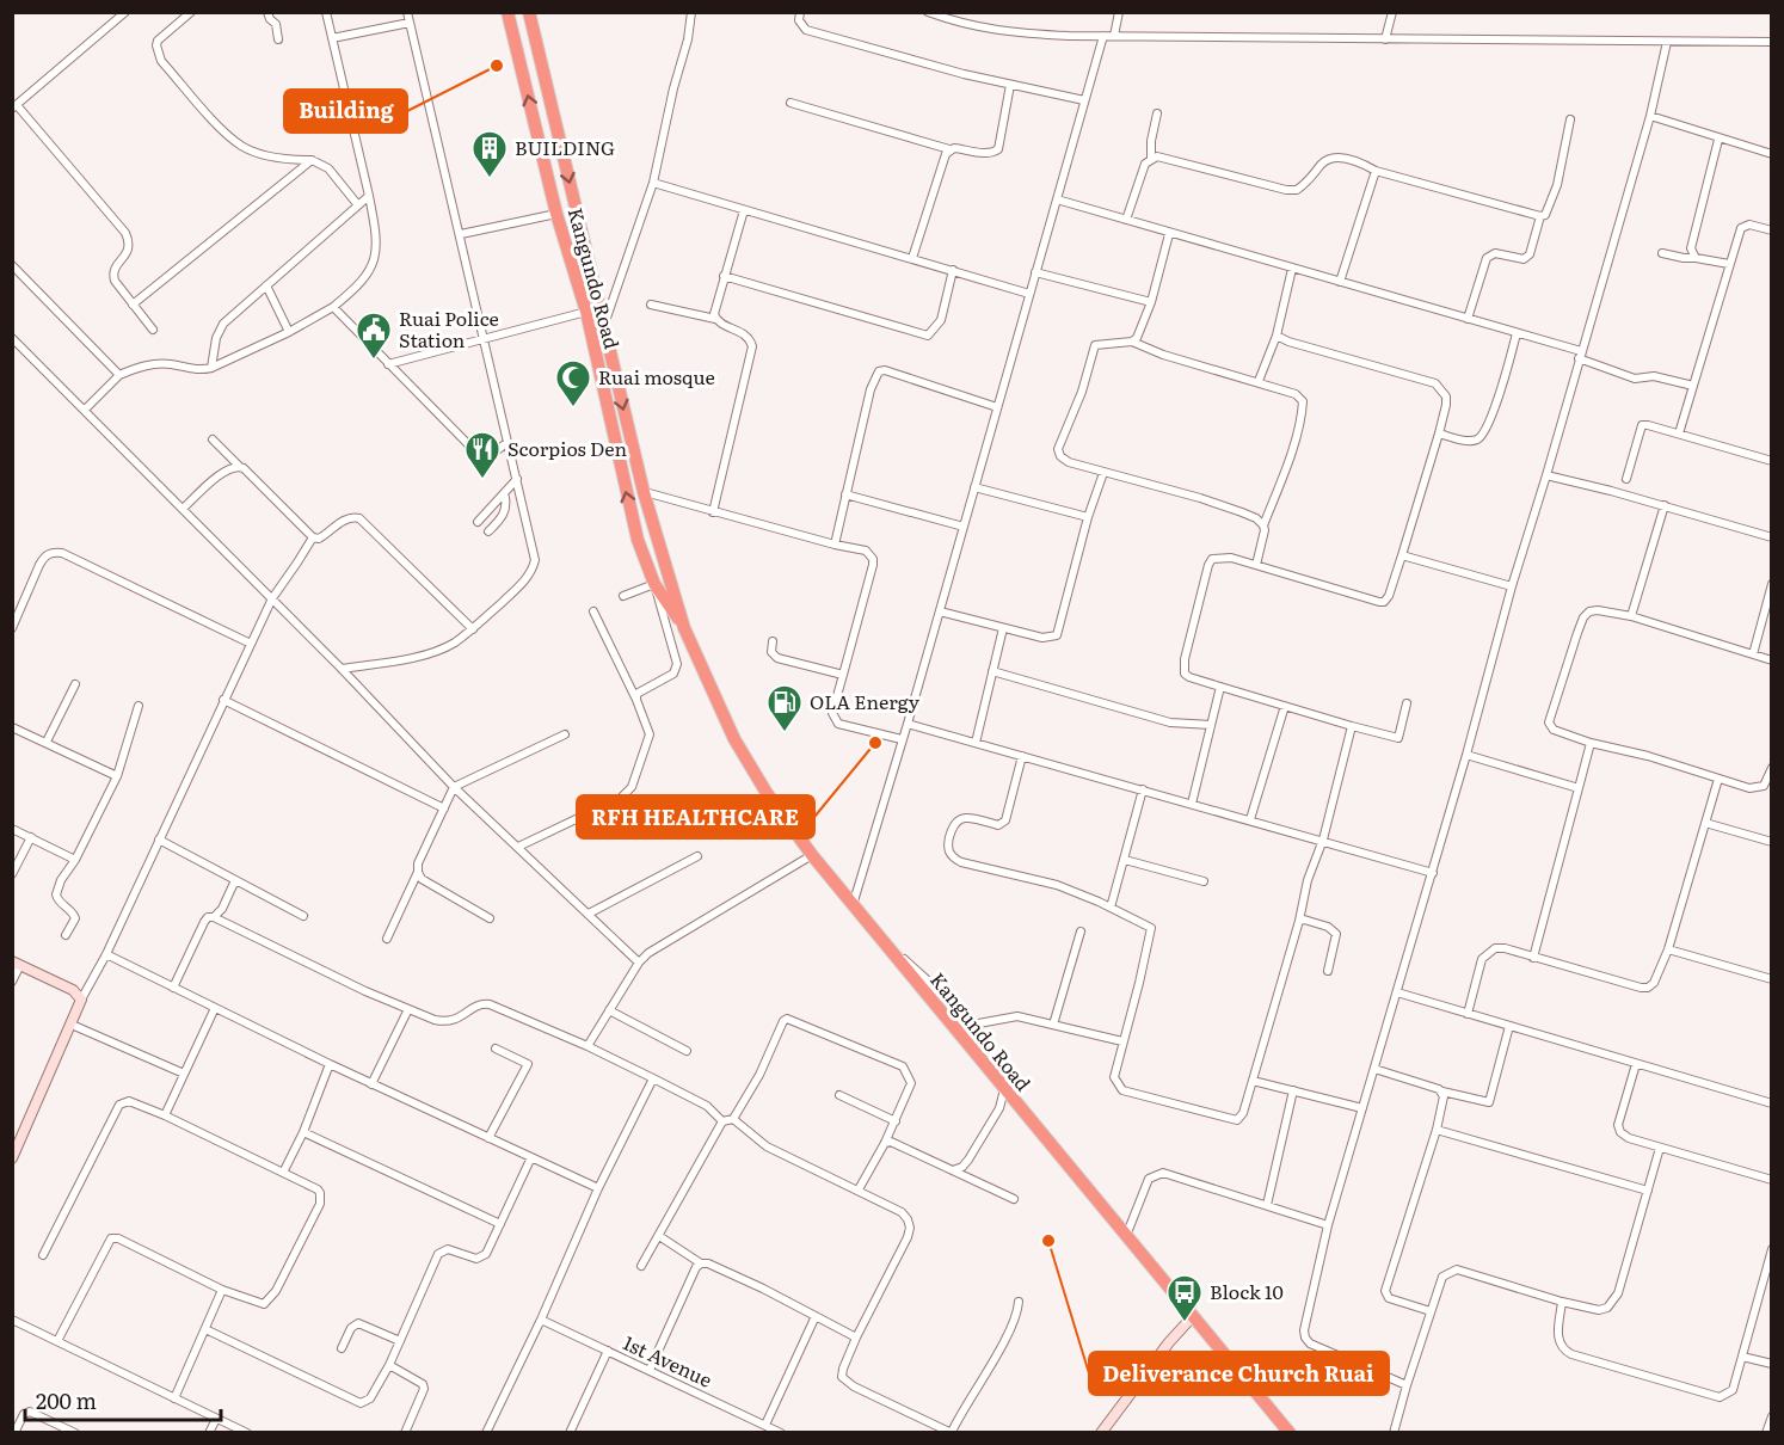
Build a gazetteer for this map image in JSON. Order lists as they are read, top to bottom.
{
  "streets": {
    "highway": ["Kangundo Road"],
    "street": ["1st Avenue"]
  },
  "places": {
    "other": ["Building", "RFH HEALTHCARE", "Deliverance Church Ruai"],
    "building": ["BUILDING"],
    "public building": ["Ruai Police Station"],
    "mosque": ["Ruai mosque"],
    "restaurant": ["Scorpios Den"],
    "fuel station": ["OLA Energy"],
    "bus stop": ["Block 10"]
  },
  "scale_bar": "200 m"
}
